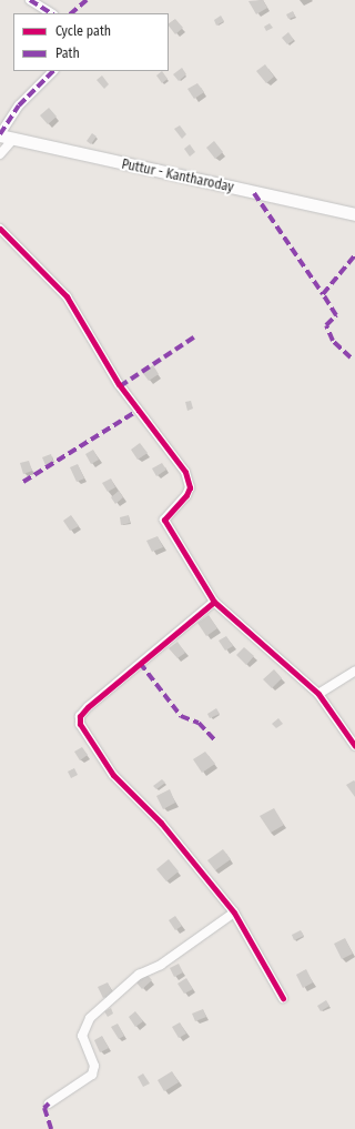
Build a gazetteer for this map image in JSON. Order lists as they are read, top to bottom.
{
  "streets": {
    "main road": ["Puttur - Kantharoday"]
  },
  "legend": ["Cycle path", "Path"]
}
